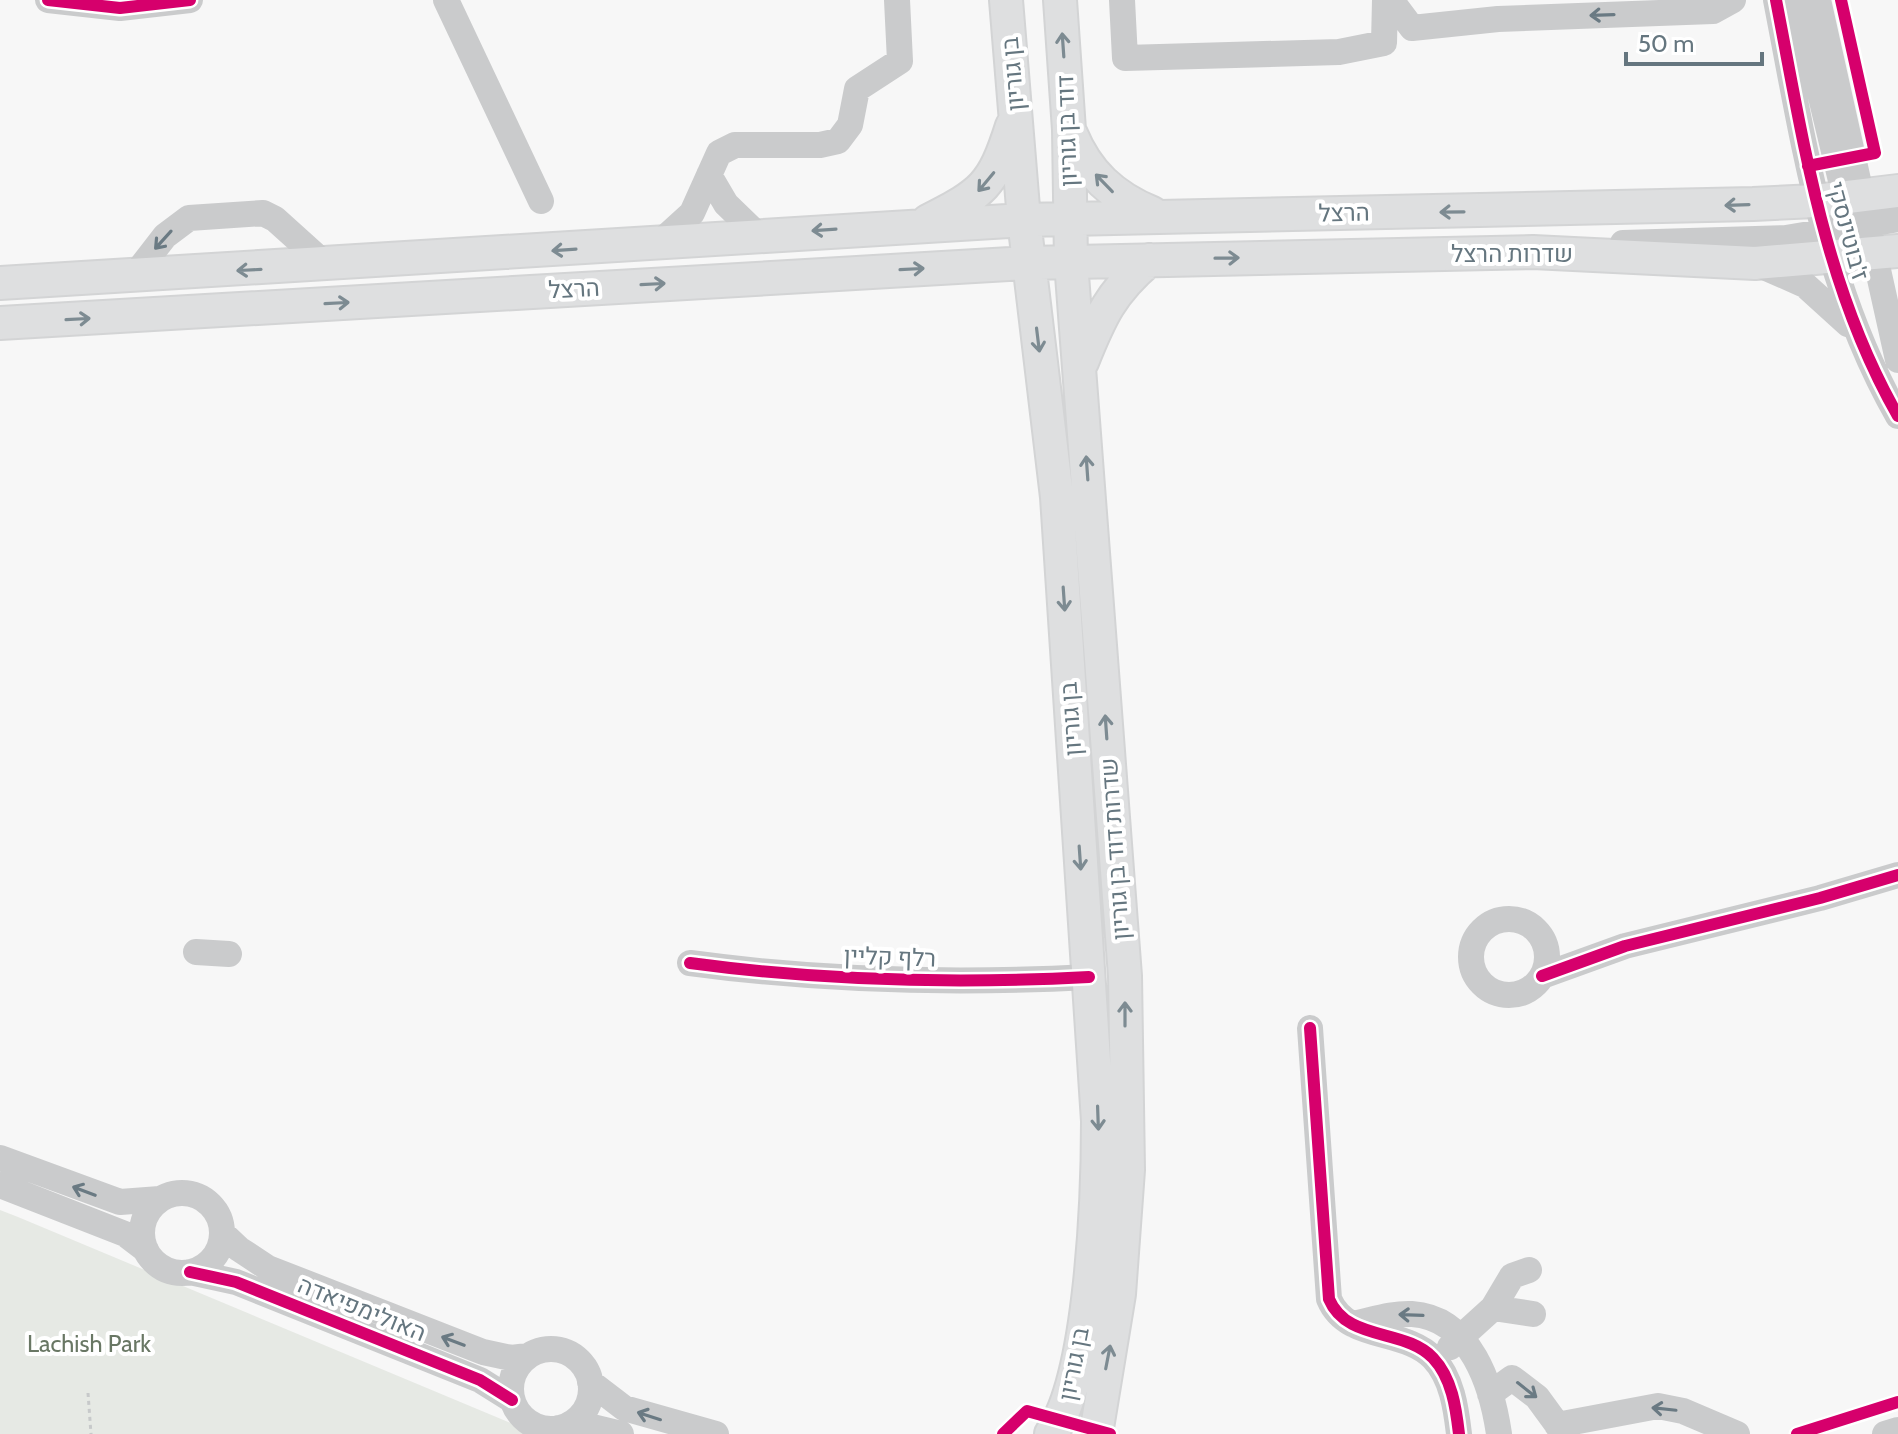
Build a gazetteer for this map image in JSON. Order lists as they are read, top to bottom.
{
  "streets": {
    "main road": [
      "בן גוריון",
      "דוד בן גוריון",
      "הרצל",
      "שדרות הרצל",
      "שדרות דוד בן גוריון"
    ],
    "street": ["ז'בוטינסקי", "רלף קליין", "האולימפיאדה"]
  },
  "crossings": [
    ["בן גוריון", "הרצל"],
    ["בן גוריון", "רלף קליין"],
    ["דוד בן גוריון", "הרצל"],
    ["דוד בן גוריון", "שדרות דוד בן גוריון"],
    ["הרצל", "שדרות הרצל"],
    ["הרצל", "שדרות דוד בן גוריון"],
    ["ז'בוטינסקי", "שדרות הרצל"]
  ],
  "one_way": ["בן גוריון", "דוד בן גוריון", "שדרות דוד בן גוריון"],
  "parks": ["Lachish Park"],
  "scale_bar": "50 m"
}
